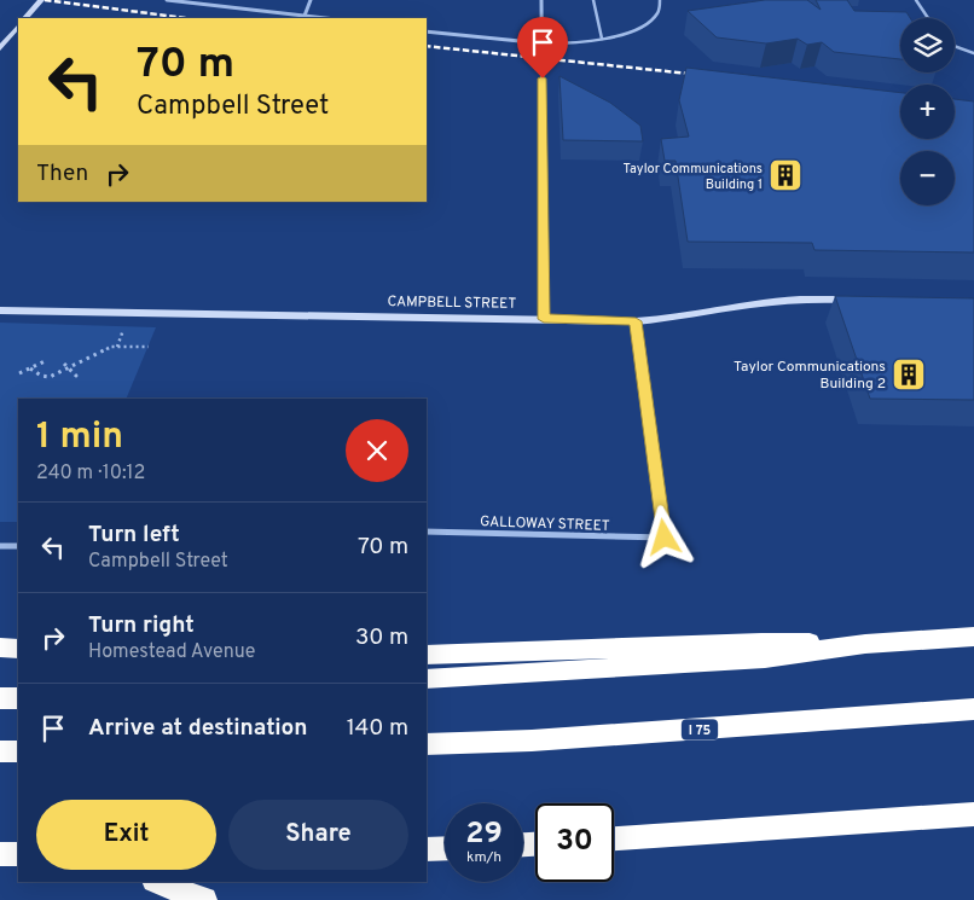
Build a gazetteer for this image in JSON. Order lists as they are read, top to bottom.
{
  "streets": {
    "highway": ["I 75"],
    "street": ["CAMPBELL STREET", "GALLOWAY STREET"]
  },
  "crossings": [
    ["CAMPBELL STREET", "GALLOWAY STREET"]
  ],
  "places": {
    "building": ["Taylor Communications Building 1", "Taylor Communications Building 2"]
  },
  "page": {
    "map_buttons": ["+", "−"],
    "turn": ["70 m", "Campbell Street"],
    "then": "Then",
    "heading": ["1 min", "240 m · 10:12"],
    "list": [
      {
        "name": "Turn left",
        "note": "Campbell Street",
        "value": "70 m"
      },
      {
        "name": "Turn right",
        "note": "Homestead Avenue",
        "value": "30 m"
      },
      {
        "name": "Arrive at destination",
        "value": "140 m"
      }
    ],
    "buttons": ["Exit", "Share"],
    "speed": "29 km/h",
    "limit": "30"
  }
}
